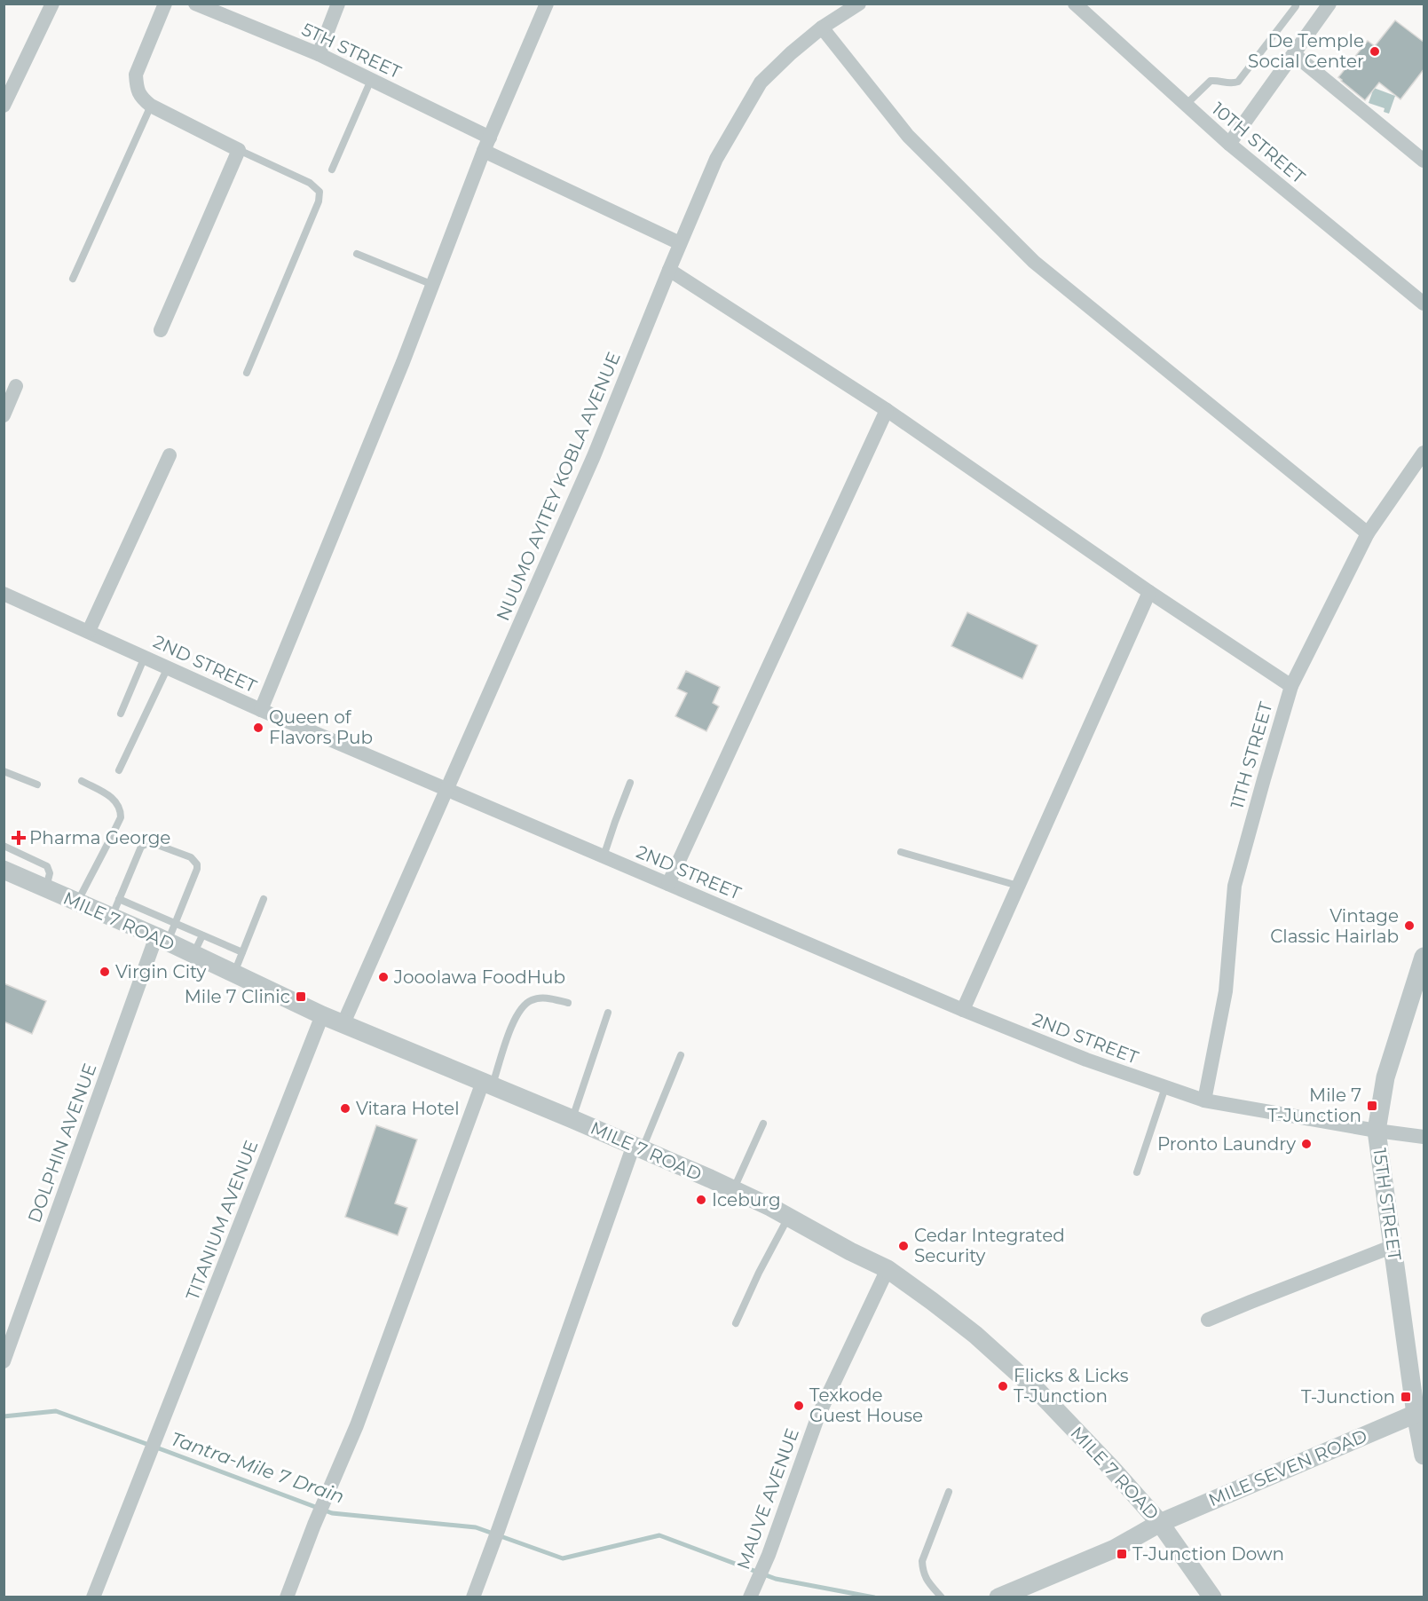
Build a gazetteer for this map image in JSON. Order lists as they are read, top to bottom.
{
  "streets": {
    "street": [
      "5TH STREET",
      "10TH STREET",
      "NUUMO AYITEY KOBLA AVENUE",
      "2ND STREET",
      "11TH STREET",
      "MILE 7 ROAD",
      "DOLPHIN AVENUE",
      "15TH STREET",
      "TITANIUM AVENUE",
      "MILE SEVEN ROAD",
      "MAUVE AVENUE"
    ]
  },
  "crossings": [
    ["5TH STREET", "NUUMO AYITEY KOBLA AVENUE"],
    ["NUUMO AYITEY KOBLA AVENUE", "2ND STREET"],
    ["NUUMO AYITEY KOBLA AVENUE", "MILE 7 ROAD"],
    ["2ND STREET", "11TH STREET"],
    ["2ND STREET", "15TH STREET"],
    ["MILE 7 ROAD", "DOLPHIN AVENUE"],
    ["MILE 7 ROAD", "TITANIUM AVENUE"],
    ["MILE 7 ROAD", "MILE SEVEN ROAD"],
    ["MILE 7 ROAD", "MAUVE AVENUE"],
    ["15TH STREET", "MILE SEVEN ROAD"]
  ],
  "water": ["Tantra-Mile 7 Drain"],
  "places": {
    "other": [
      "De Temple Social Center",
      "Queen of Flavors Pub",
      "Vintage Classic Hairlab",
      "Virgin City",
      "Jooolawa FoodHub",
      "Vitara Hotel",
      "Pronto Laundry",
      "Iceburg",
      "Cedar Integrated Security",
      "Flicks & Licks T-Junction",
      "Texkode Guest House"
    ],
    "health": ["Pharma George"],
    "transit": [
      "Mile 7 Clinic",
      "Mile 7 T-Junction",
      "T-Junction",
      "T-Junction Down"
    ]
  }
}
